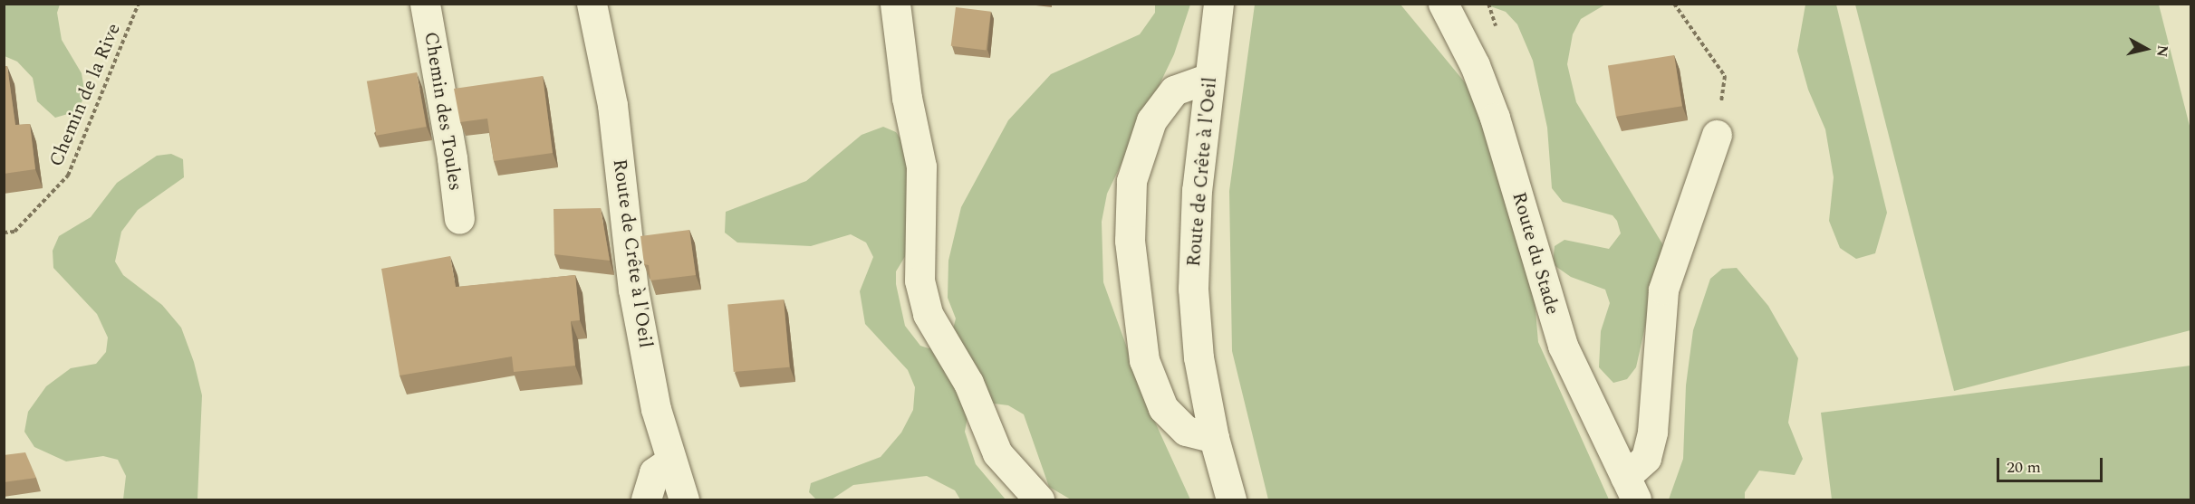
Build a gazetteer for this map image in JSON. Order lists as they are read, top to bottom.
{
  "streets": {
    "street": ["Chemin des Toules", "Route de Crête à l'Oeil", "Route du Stade"],
    "path": ["Chemin de la Rive"]
  },
  "scale_bar": "20 m",
  "north": "right"
}
